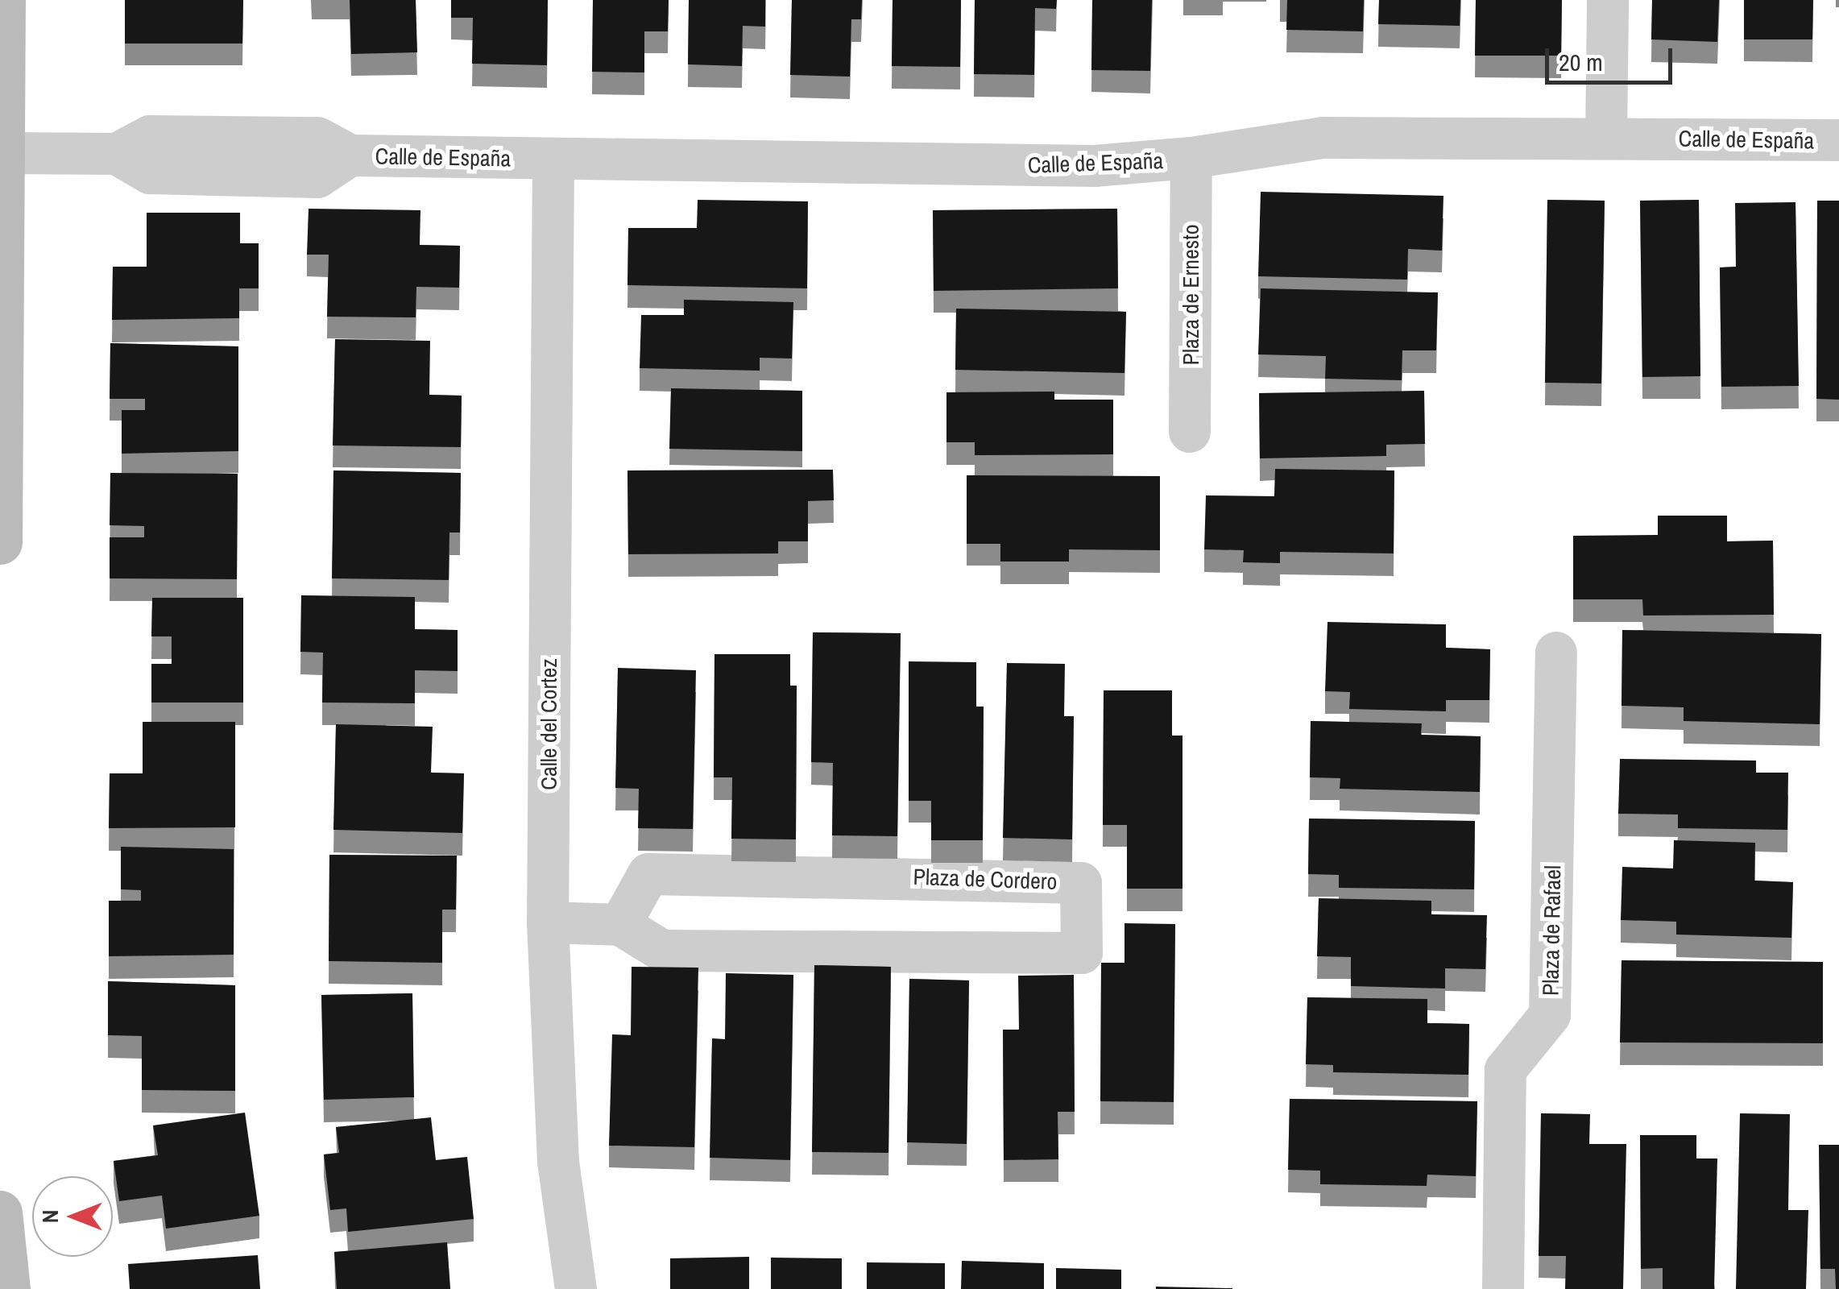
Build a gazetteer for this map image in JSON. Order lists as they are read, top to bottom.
{
  "streets": {
    "street": [
      "Calle de España",
      "Plaza de Ernesto",
      "Calle del Cortez",
      "Plaza de Cordero",
      "Plaza de Rafael"
    ]
  },
  "crossings": [
    ["Calle de España", "Plaza de Ernesto"],
    ["Calle de España", "Calle del Cortez"]
  ],
  "scale_bar": "20 m",
  "north": "left"
}
